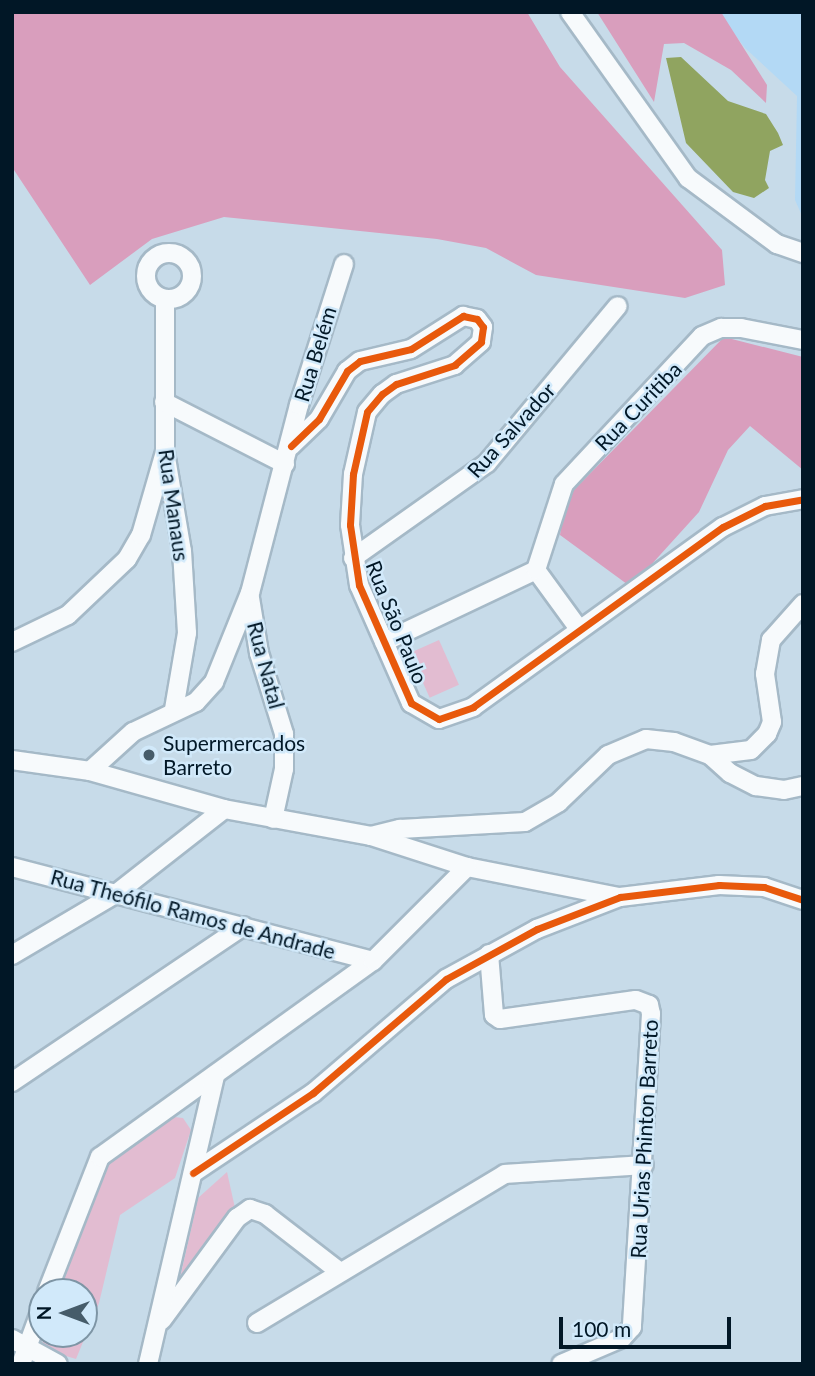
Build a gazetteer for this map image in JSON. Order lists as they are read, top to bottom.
{
  "streets": {
    "street": [
      "Rua Belém",
      "Rua Curitiba",
      "Rua Salvador",
      "Rua Manaus",
      "Rua São Paulo",
      "Rua Natal",
      "Rua Theófilo Ramos de Andrade",
      "Rua Urias Phinton Barreto"
    ]
  },
  "crossings": [
    ["Rua Belém", "Rua São Paulo"],
    ["Rua Salvador", "Rua São Paulo"],
    ["Rua Manaus", "Rua São Paulo"],
    ["Rua São Paulo", "Rua Natal"]
  ],
  "places": ["Supermercados Barreto"],
  "scale_bar": "100 m",
  "north": "left"
}
